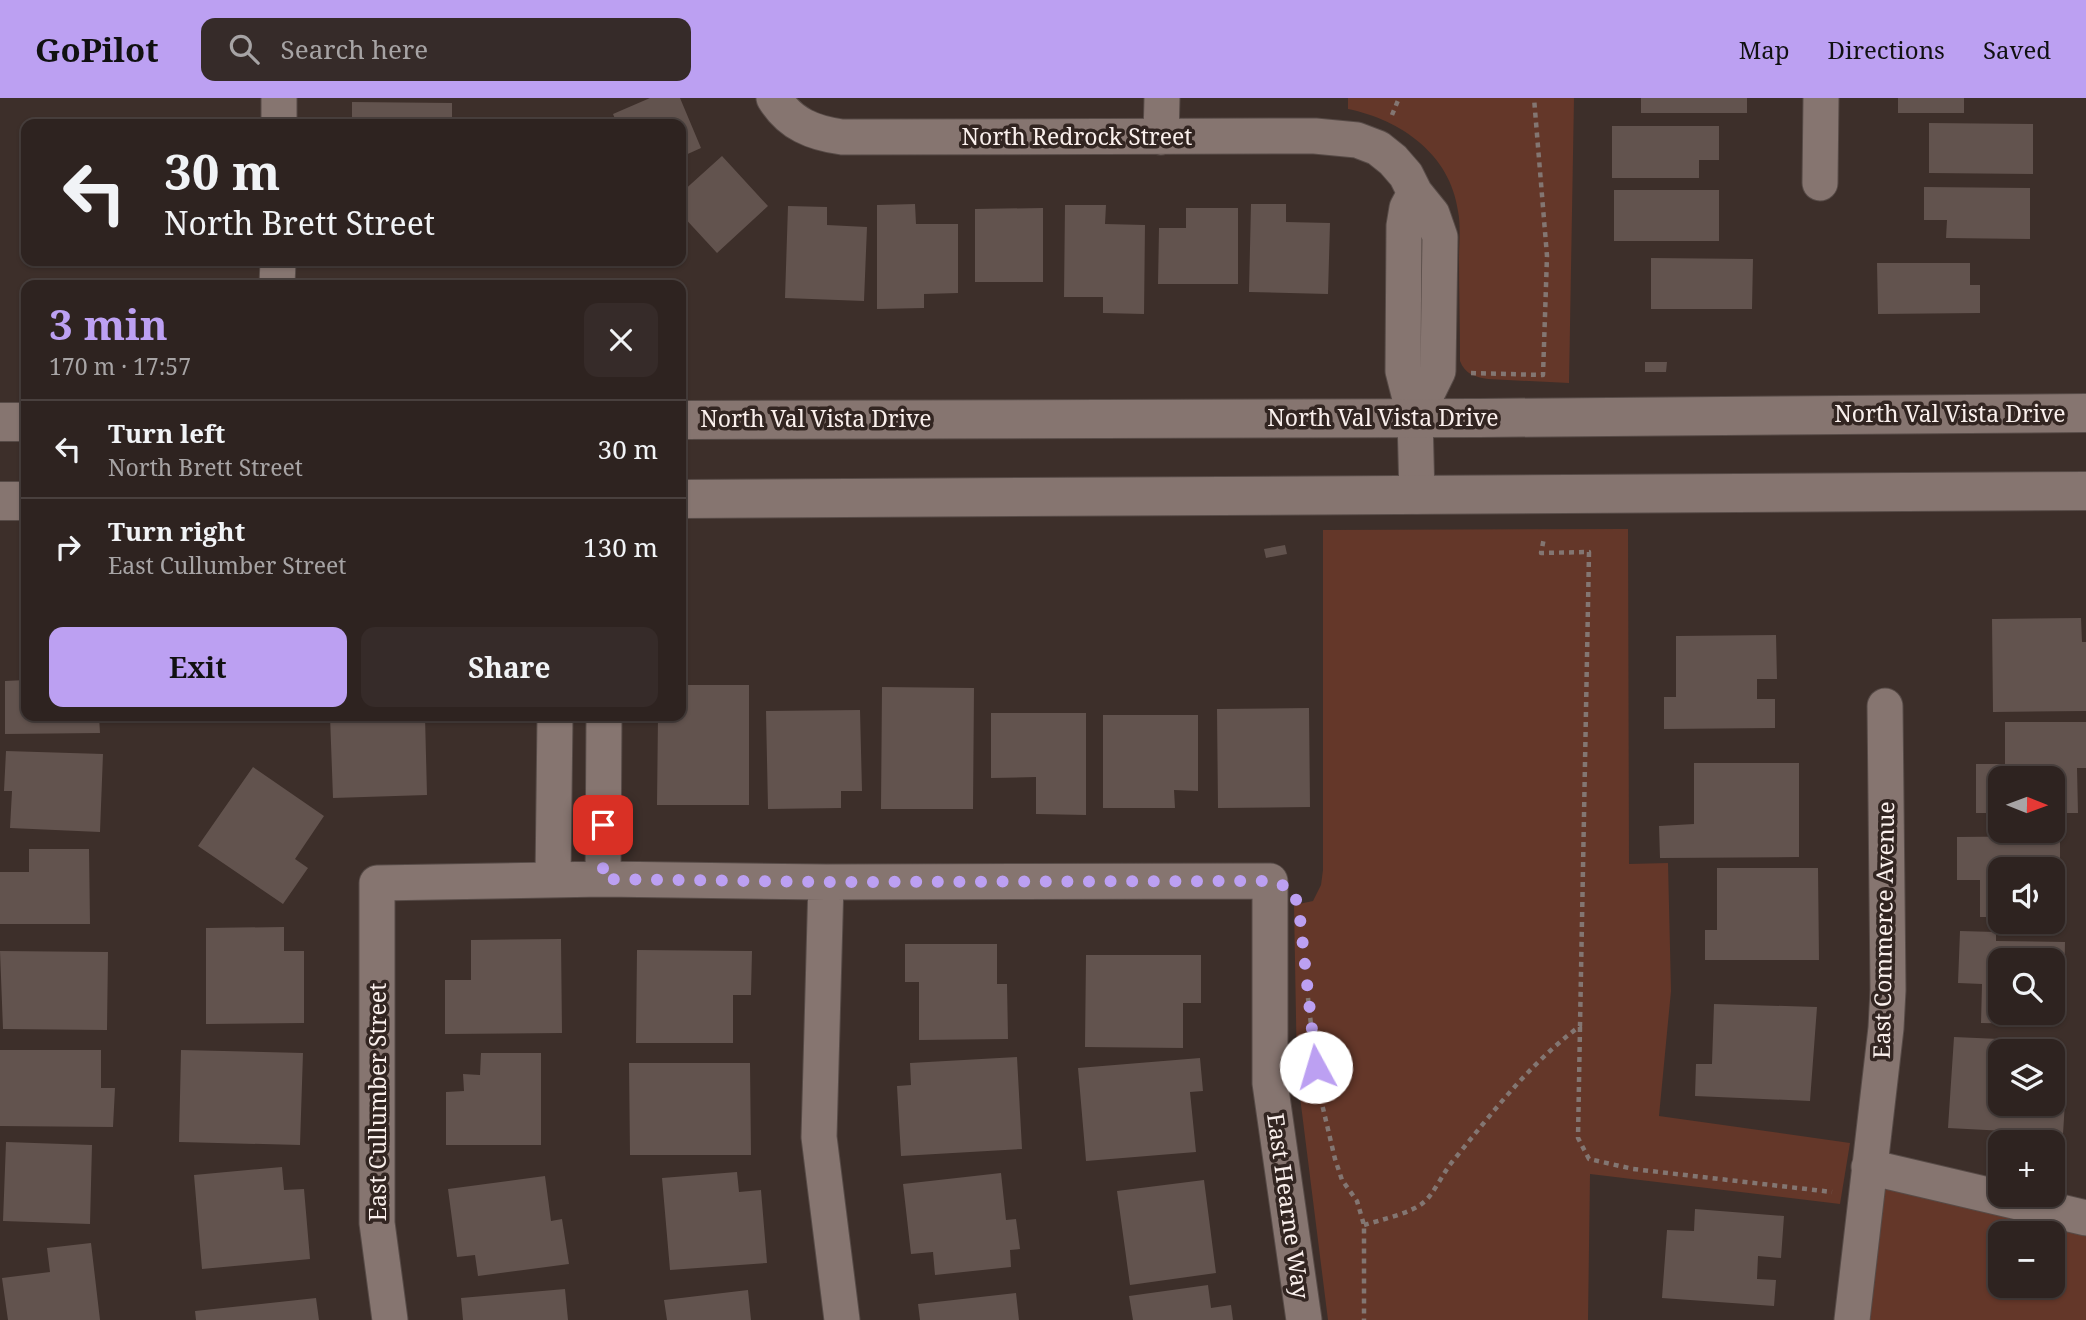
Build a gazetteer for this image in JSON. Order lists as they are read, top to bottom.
{
  "streets": {
    "main road": ["North Val Vista Drive"],
    "street": [
      "North Redrock Street",
      "East Commerce Avenue",
      "East Cullumber Street",
      "East Hearne Way"
    ]
  },
  "crossings": [
    ["North Redrock Street", "North Val Vista Drive"]
  ],
  "north": "right",
  "page": {
    "header": "GoPilot",
    "search": "Search here",
    "nav": ["Map", "Directions", "Saved"],
    "turn": ["30 m", "North Brett Street"],
    "heading": ["3 min", "170 m · 17:57"],
    "list": [
      {
        "name": "Turn left",
        "note": "North Brett Street",
        "value": "30 m"
      },
      {
        "name": "Turn right",
        "note": "East Cullumber Street",
        "value": "130 m"
      }
    ],
    "buttons": ["Exit", "Share"],
    "map_buttons": ["+", "−"]
  }
}
